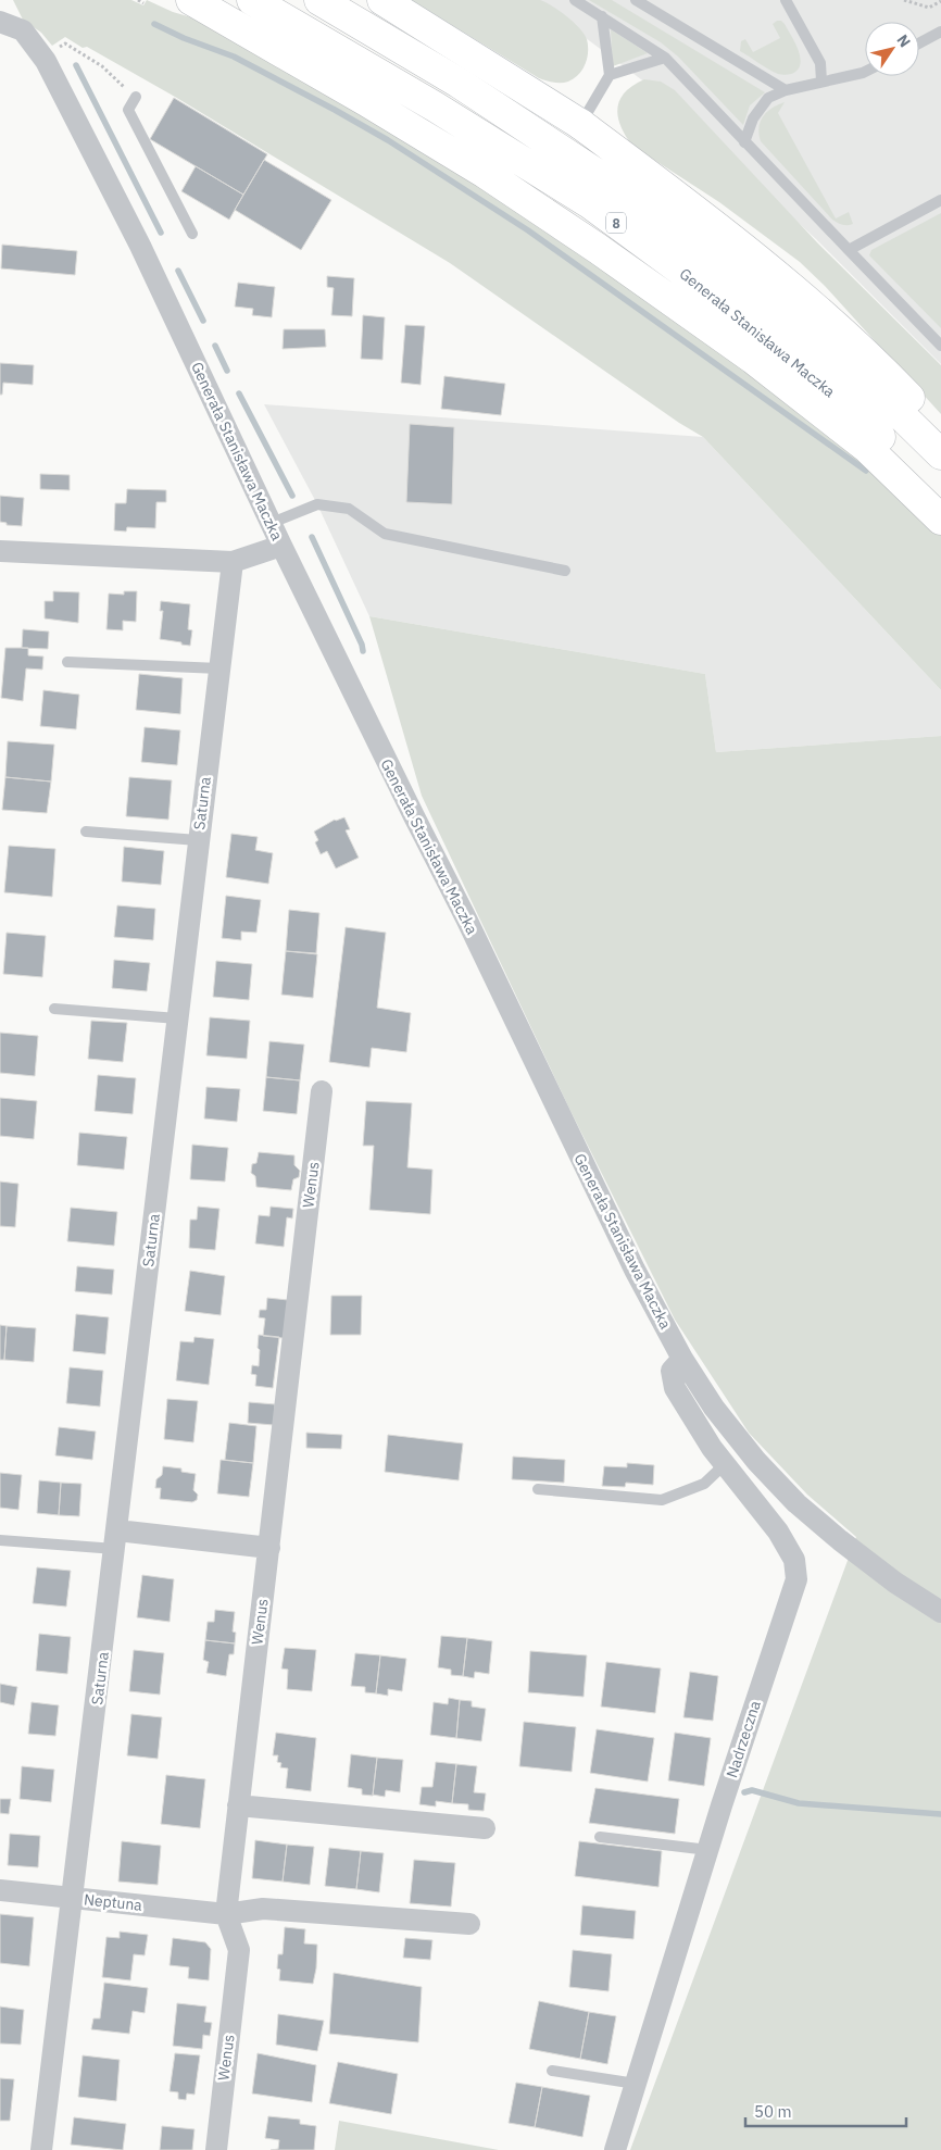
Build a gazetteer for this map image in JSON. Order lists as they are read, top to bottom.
{
  "streets": {
    "main road": ["8", "Generała Stanisława Maczka"],
    "street": [
      "Saturna",
      "Wenus",
      "Nadrzeczna",
      "Neptuna"
    ]
  },
  "crossings": [
    ["Generała Stanisława Maczka", "Nadrzeczna"],
    ["Saturna", "Neptuna"],
    ["Wenus", "Neptuna"]
  ],
  "scale_bar": "50 m",
  "north": "top right"
}
